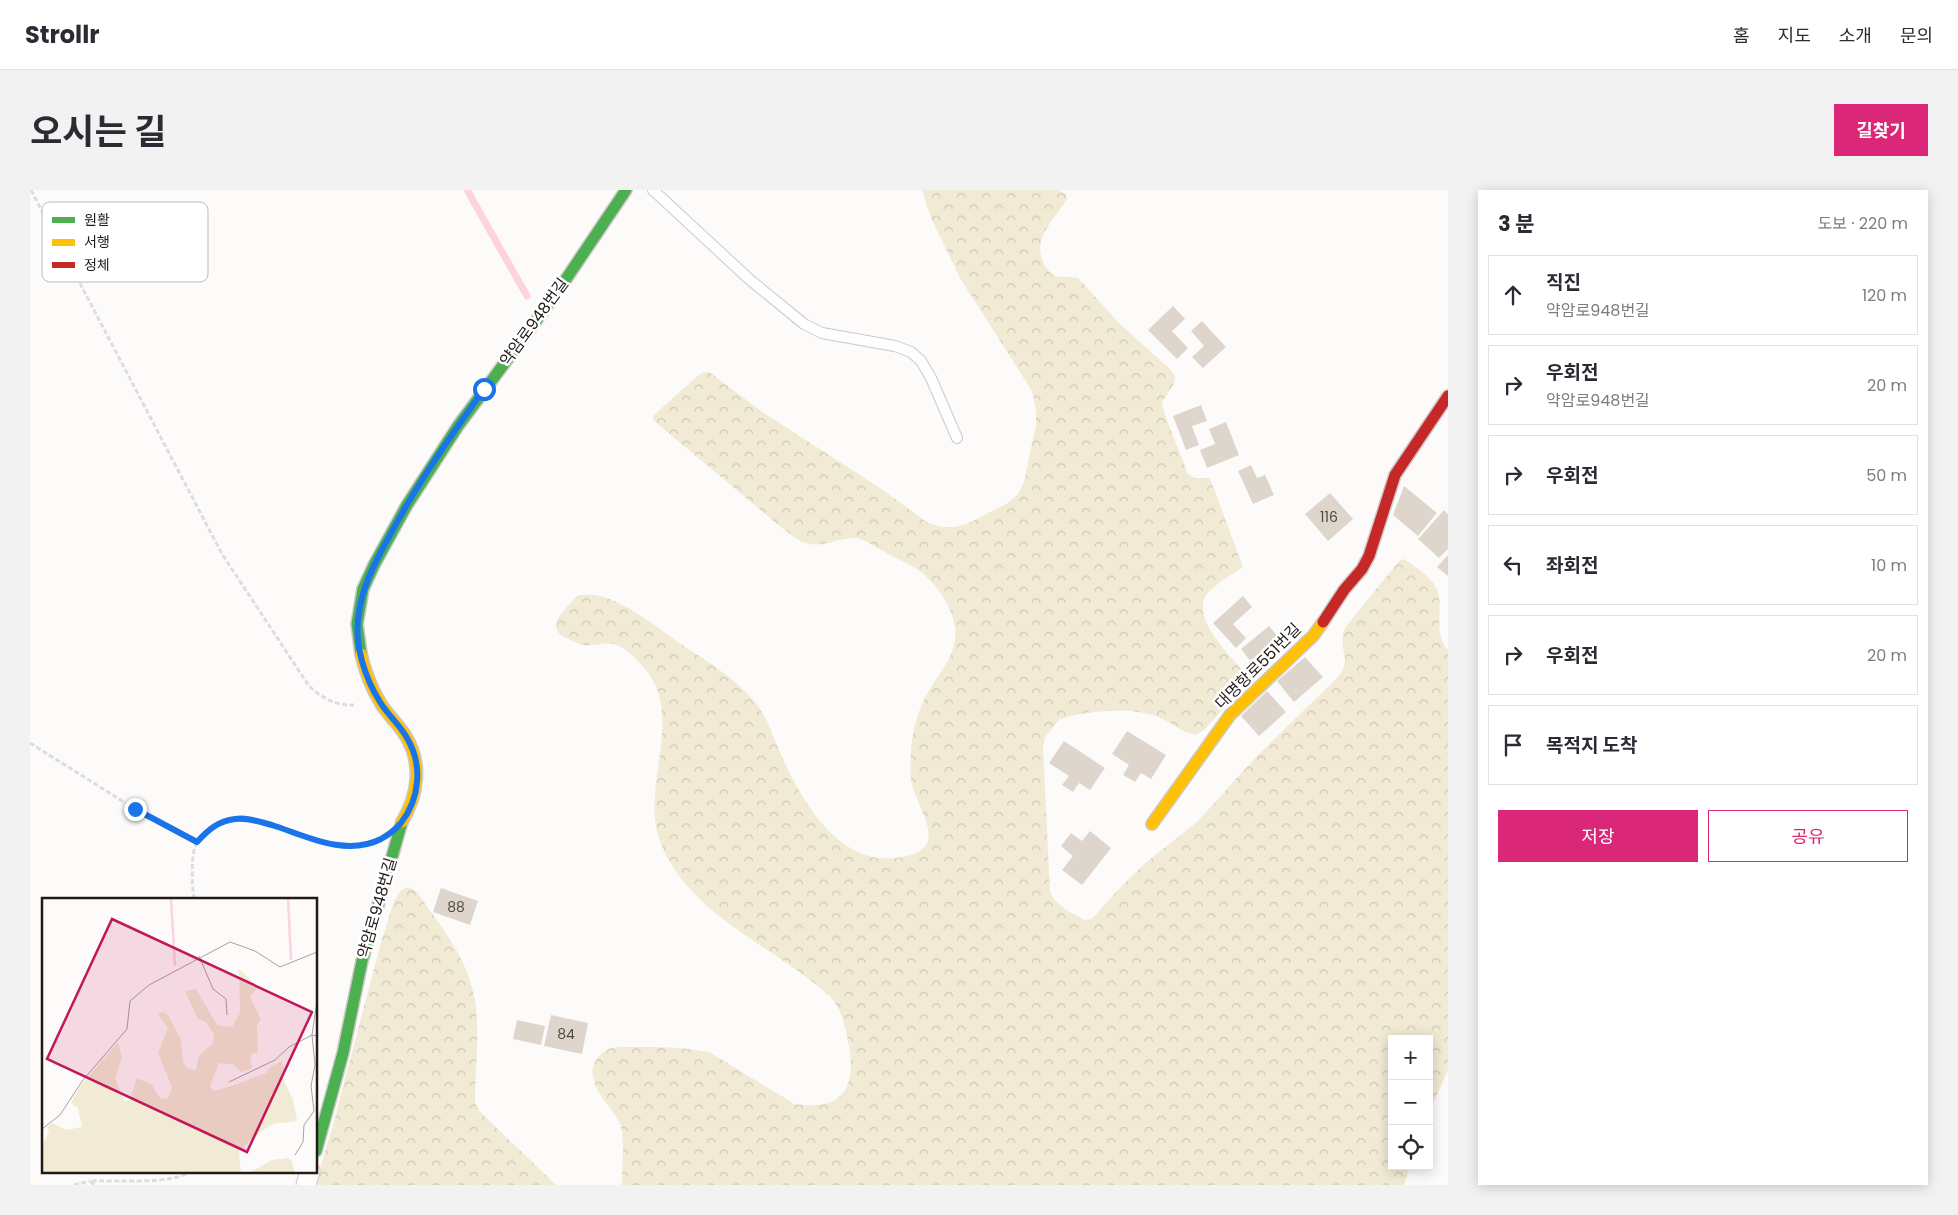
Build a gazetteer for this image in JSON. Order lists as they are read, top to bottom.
{
  "streets": {
    "street": ["약암로948번길", "대명항로551번길"]
  },
  "house_numbers": ["116", "88", "84"],
  "legend": ["원활", "서행", "정체"],
  "page": {
    "header": "Strollr",
    "nav": [
      "홈",
      "지도",
      "소개",
      "문의"
    ],
    "title": "오시는 길",
    "buttons": [
      "길찾기",
      ["저장", "공유"]
    ],
    "heading": ["3 분", "도보 · 220 m"],
    "list": [
      ["직진", "약암로948번길", "120 m"],
      ["우회전", "약암로948번길", "20 m"],
      ["우회전", "50 m"],
      ["좌회전", "10 m"],
      ["우회전", "20 m"],
      "목적지 도착"
    ],
    "map_buttons": ["+", "−"]
  }
}
